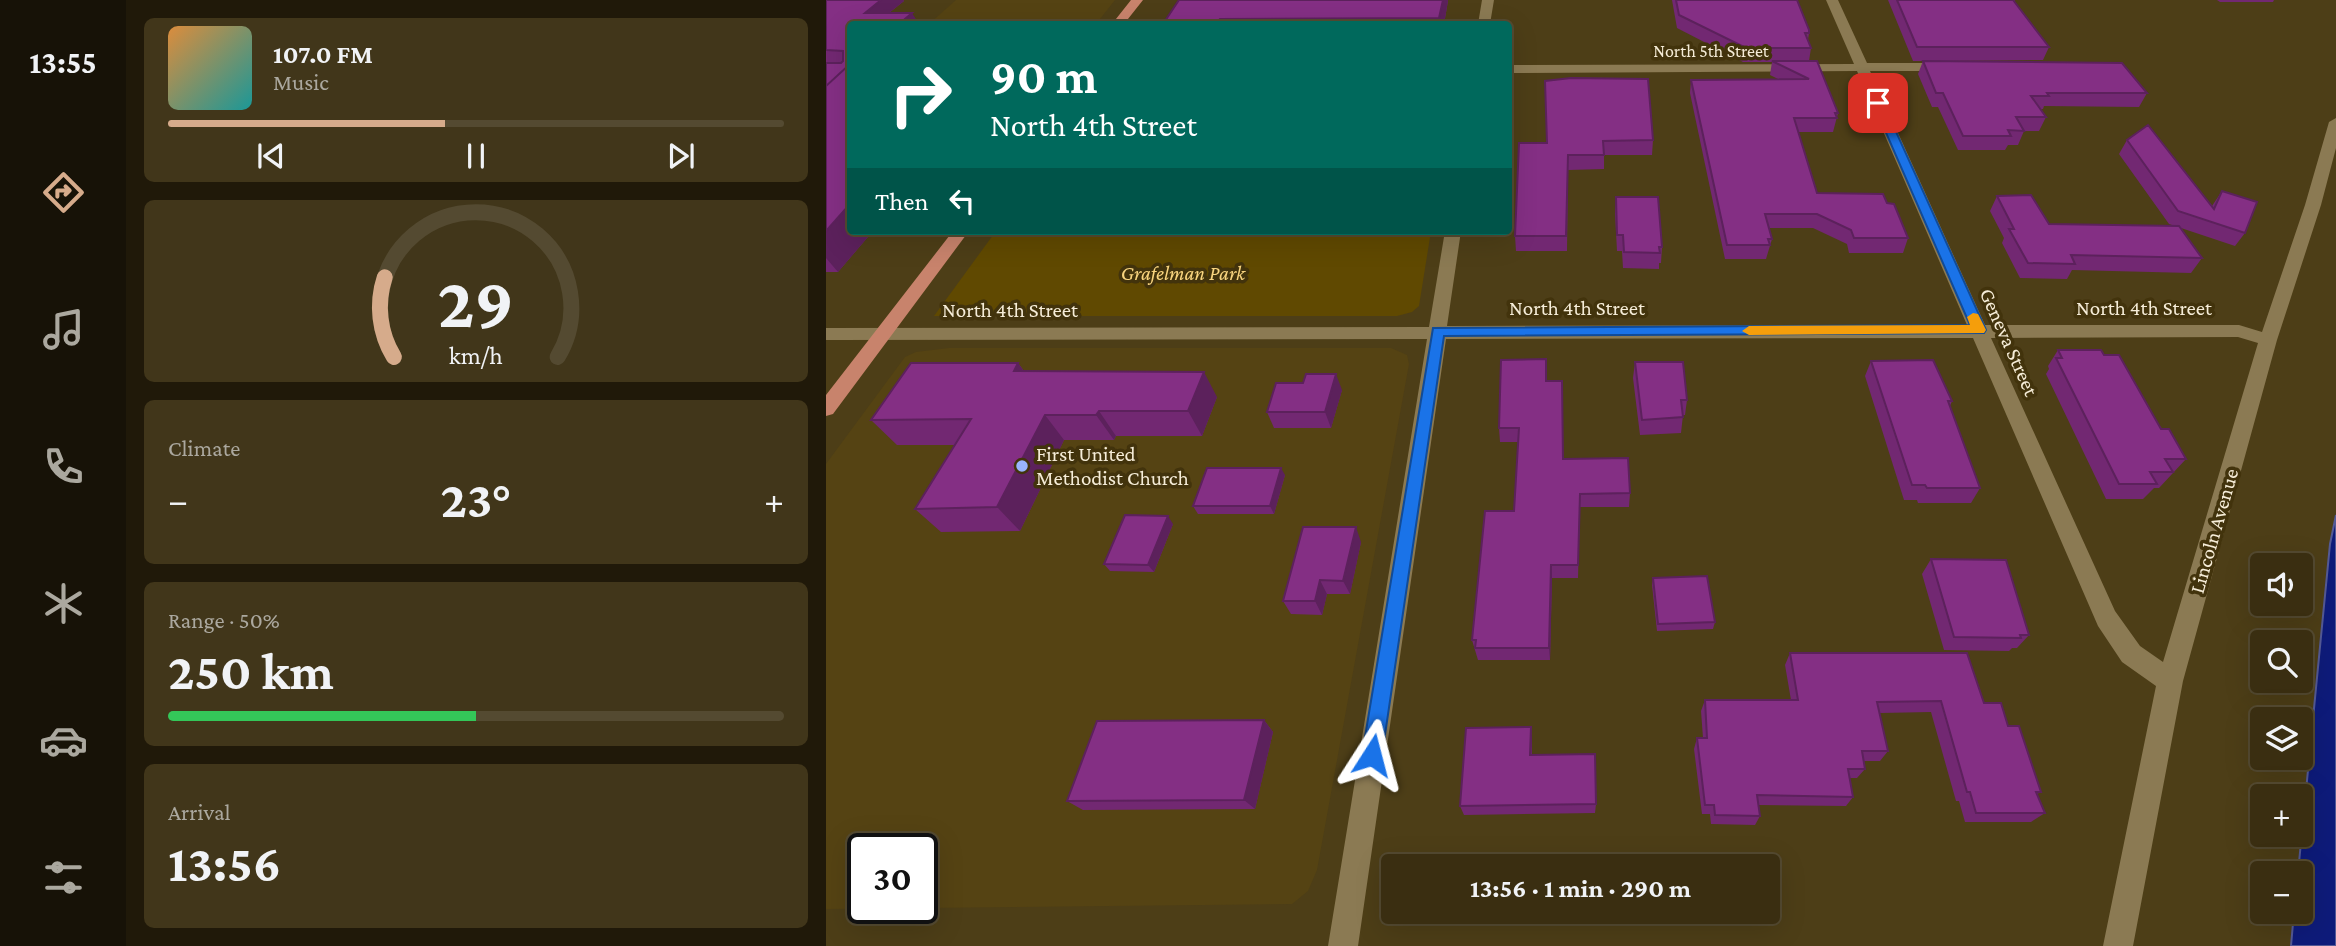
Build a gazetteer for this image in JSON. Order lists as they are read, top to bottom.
{
  "streets": {
    "street": [
      "North 5th Street",
      "North 4th Street",
      "Geneva Street",
      "Lincoln Avenue"
    ]
  },
  "crossings": [
    ["North 5th Street", "Geneva Street"],
    ["North 4th Street", "Geneva Street"],
    ["North 4th Street", "Lincoln Avenue"],
    ["Geneva Street", "Lincoln Avenue"]
  ],
  "parks": ["Grafelman Park"],
  "places": ["First United Methodist Church"],
  "page": {
    "tabs": "13:55",
    "turn": ["90 m", "North 4th Street"],
    "song": ["107.0 FM", "Music"],
    "then": "Then",
    "tile": [
      "Climate",
      ["Range · 50%", "250 km"],
      ["Arrival", "13:56"]
    ],
    "heat": ["−", "23°", "+"],
    "map_buttons": ["+", "−"],
    "limit": "30",
    "trip": "13:56 · 1 min · 290 m",
    "gauge": ["29", "km/h"]
  }
}
